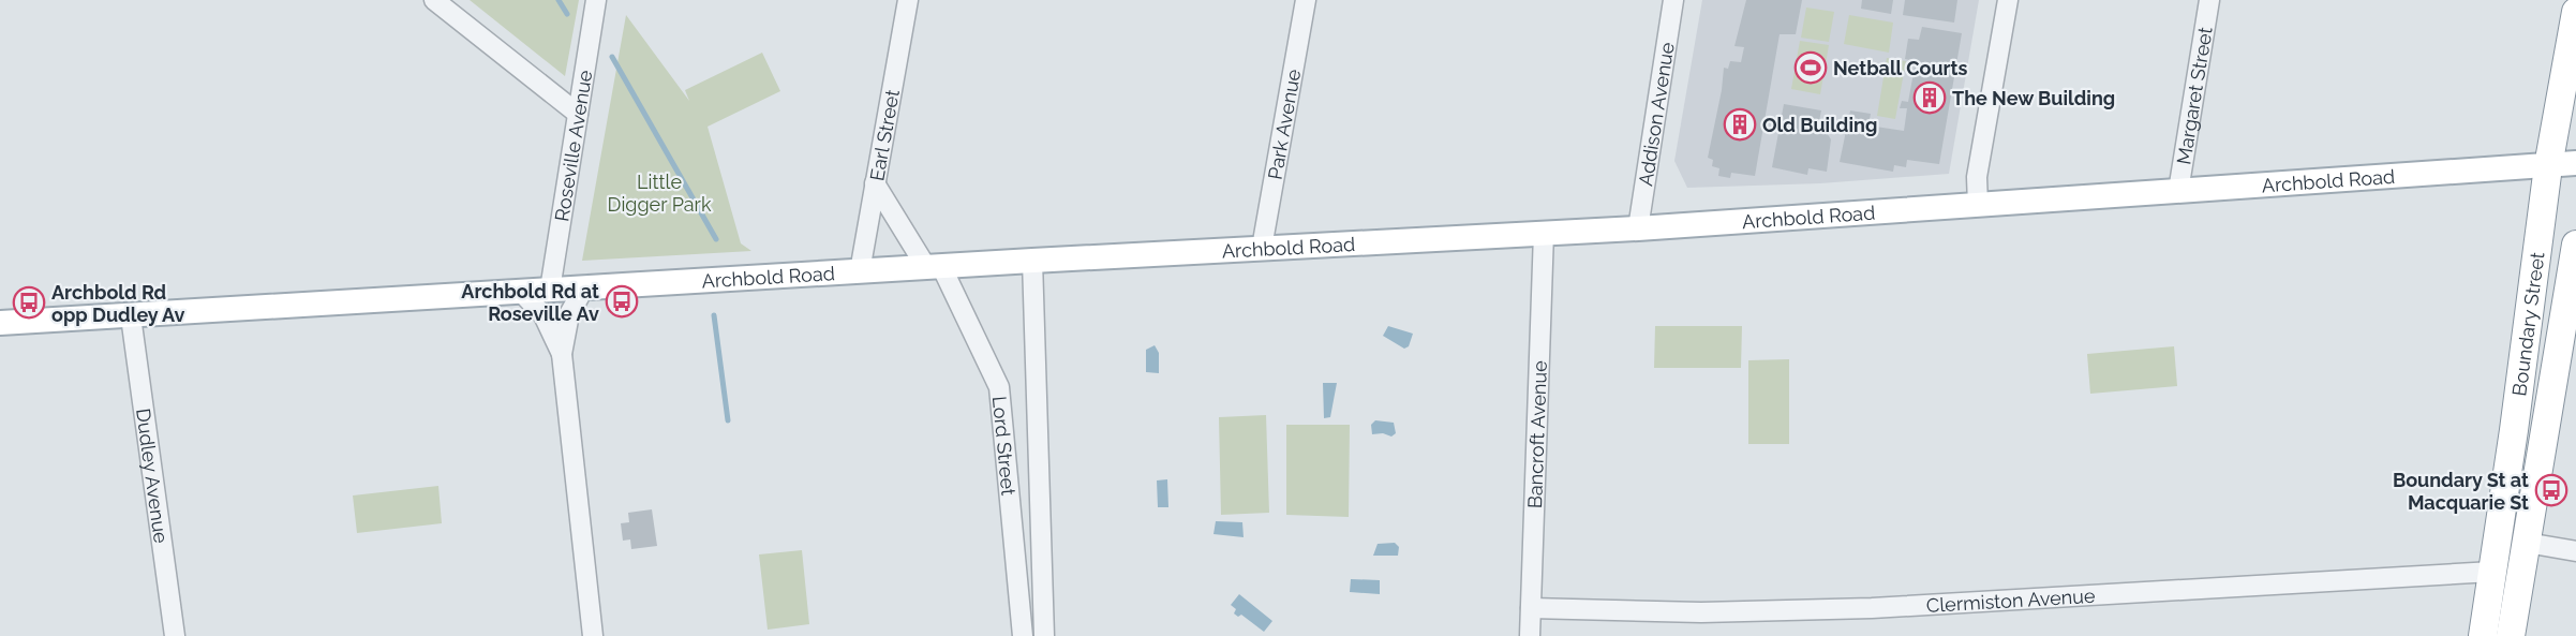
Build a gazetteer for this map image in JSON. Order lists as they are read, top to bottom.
{
  "streets": {
    "highway": ["Boundary Street"],
    "main road": ["Archbold Road"],
    "street": [
      "Margaret Street",
      "Addison Avenue",
      "Park Avenue",
      "Earl Street",
      "Roseville Avenue",
      "Bancroft Avenue",
      "Lord Street",
      "Dudley Avenue",
      "Clermiston Avenue"
    ]
  },
  "crossings": [
    ["Margaret Street", "Archbold Road"],
    ["Addison Avenue", "Archbold Road"],
    ["Park Avenue", "Archbold Road"],
    ["Earl Street", "Archbold Road"],
    ["Earl Street", "Lord Street"],
    ["Roseville Avenue", "Archbold Road"],
    ["Archbold Road", "Boundary Street"],
    ["Archbold Road", "Bancroft Avenue"],
    ["Archbold Road", "Lord Street"],
    ["Archbold Road", "Dudley Avenue"],
    ["Boundary Street", "Clermiston Avenue"],
    ["Bancroft Avenue", "Clermiston Avenue"]
  ],
  "parks": ["Little Digger Park"],
  "places": {
    "sports": ["Netball Courts"],
    "building": ["The New Building", "Old Building"],
    "bus stop": ["Archbold Rd at Roseville Av", "Archbold Rd opp Dudley Av", "Boundary St at Macquarie St"]
  }
}
